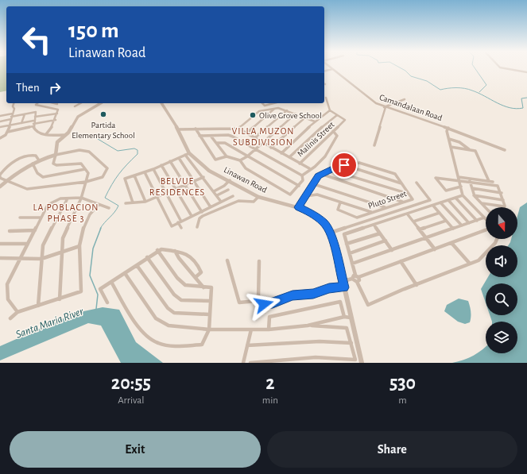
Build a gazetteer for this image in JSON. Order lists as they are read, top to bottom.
{
  "streets": {
    "street": [
      "Camandalaan Road",
      "Malinis Street",
      "Linawan Road",
      "Pluto Street"
    ]
  },
  "districts": ["VILLA MUZON SUBDIVISION", "BELVUE RESIDENCES", "LA POBLACION PHASE 3"],
  "water": ["Santa Maria River"],
  "places": ["Partida Elementary School", "Olive Grove School"],
  "north": "bottom",
  "page": {
    "turn": ["150 m", "Linawan Road"],
    "then": "Then",
    "eta": [
      "20:55",
      "Arrival",
      "2",
      "min",
      "530",
      "m"
    ],
    "buttons": ["Exit", "Share"]
  }
}
